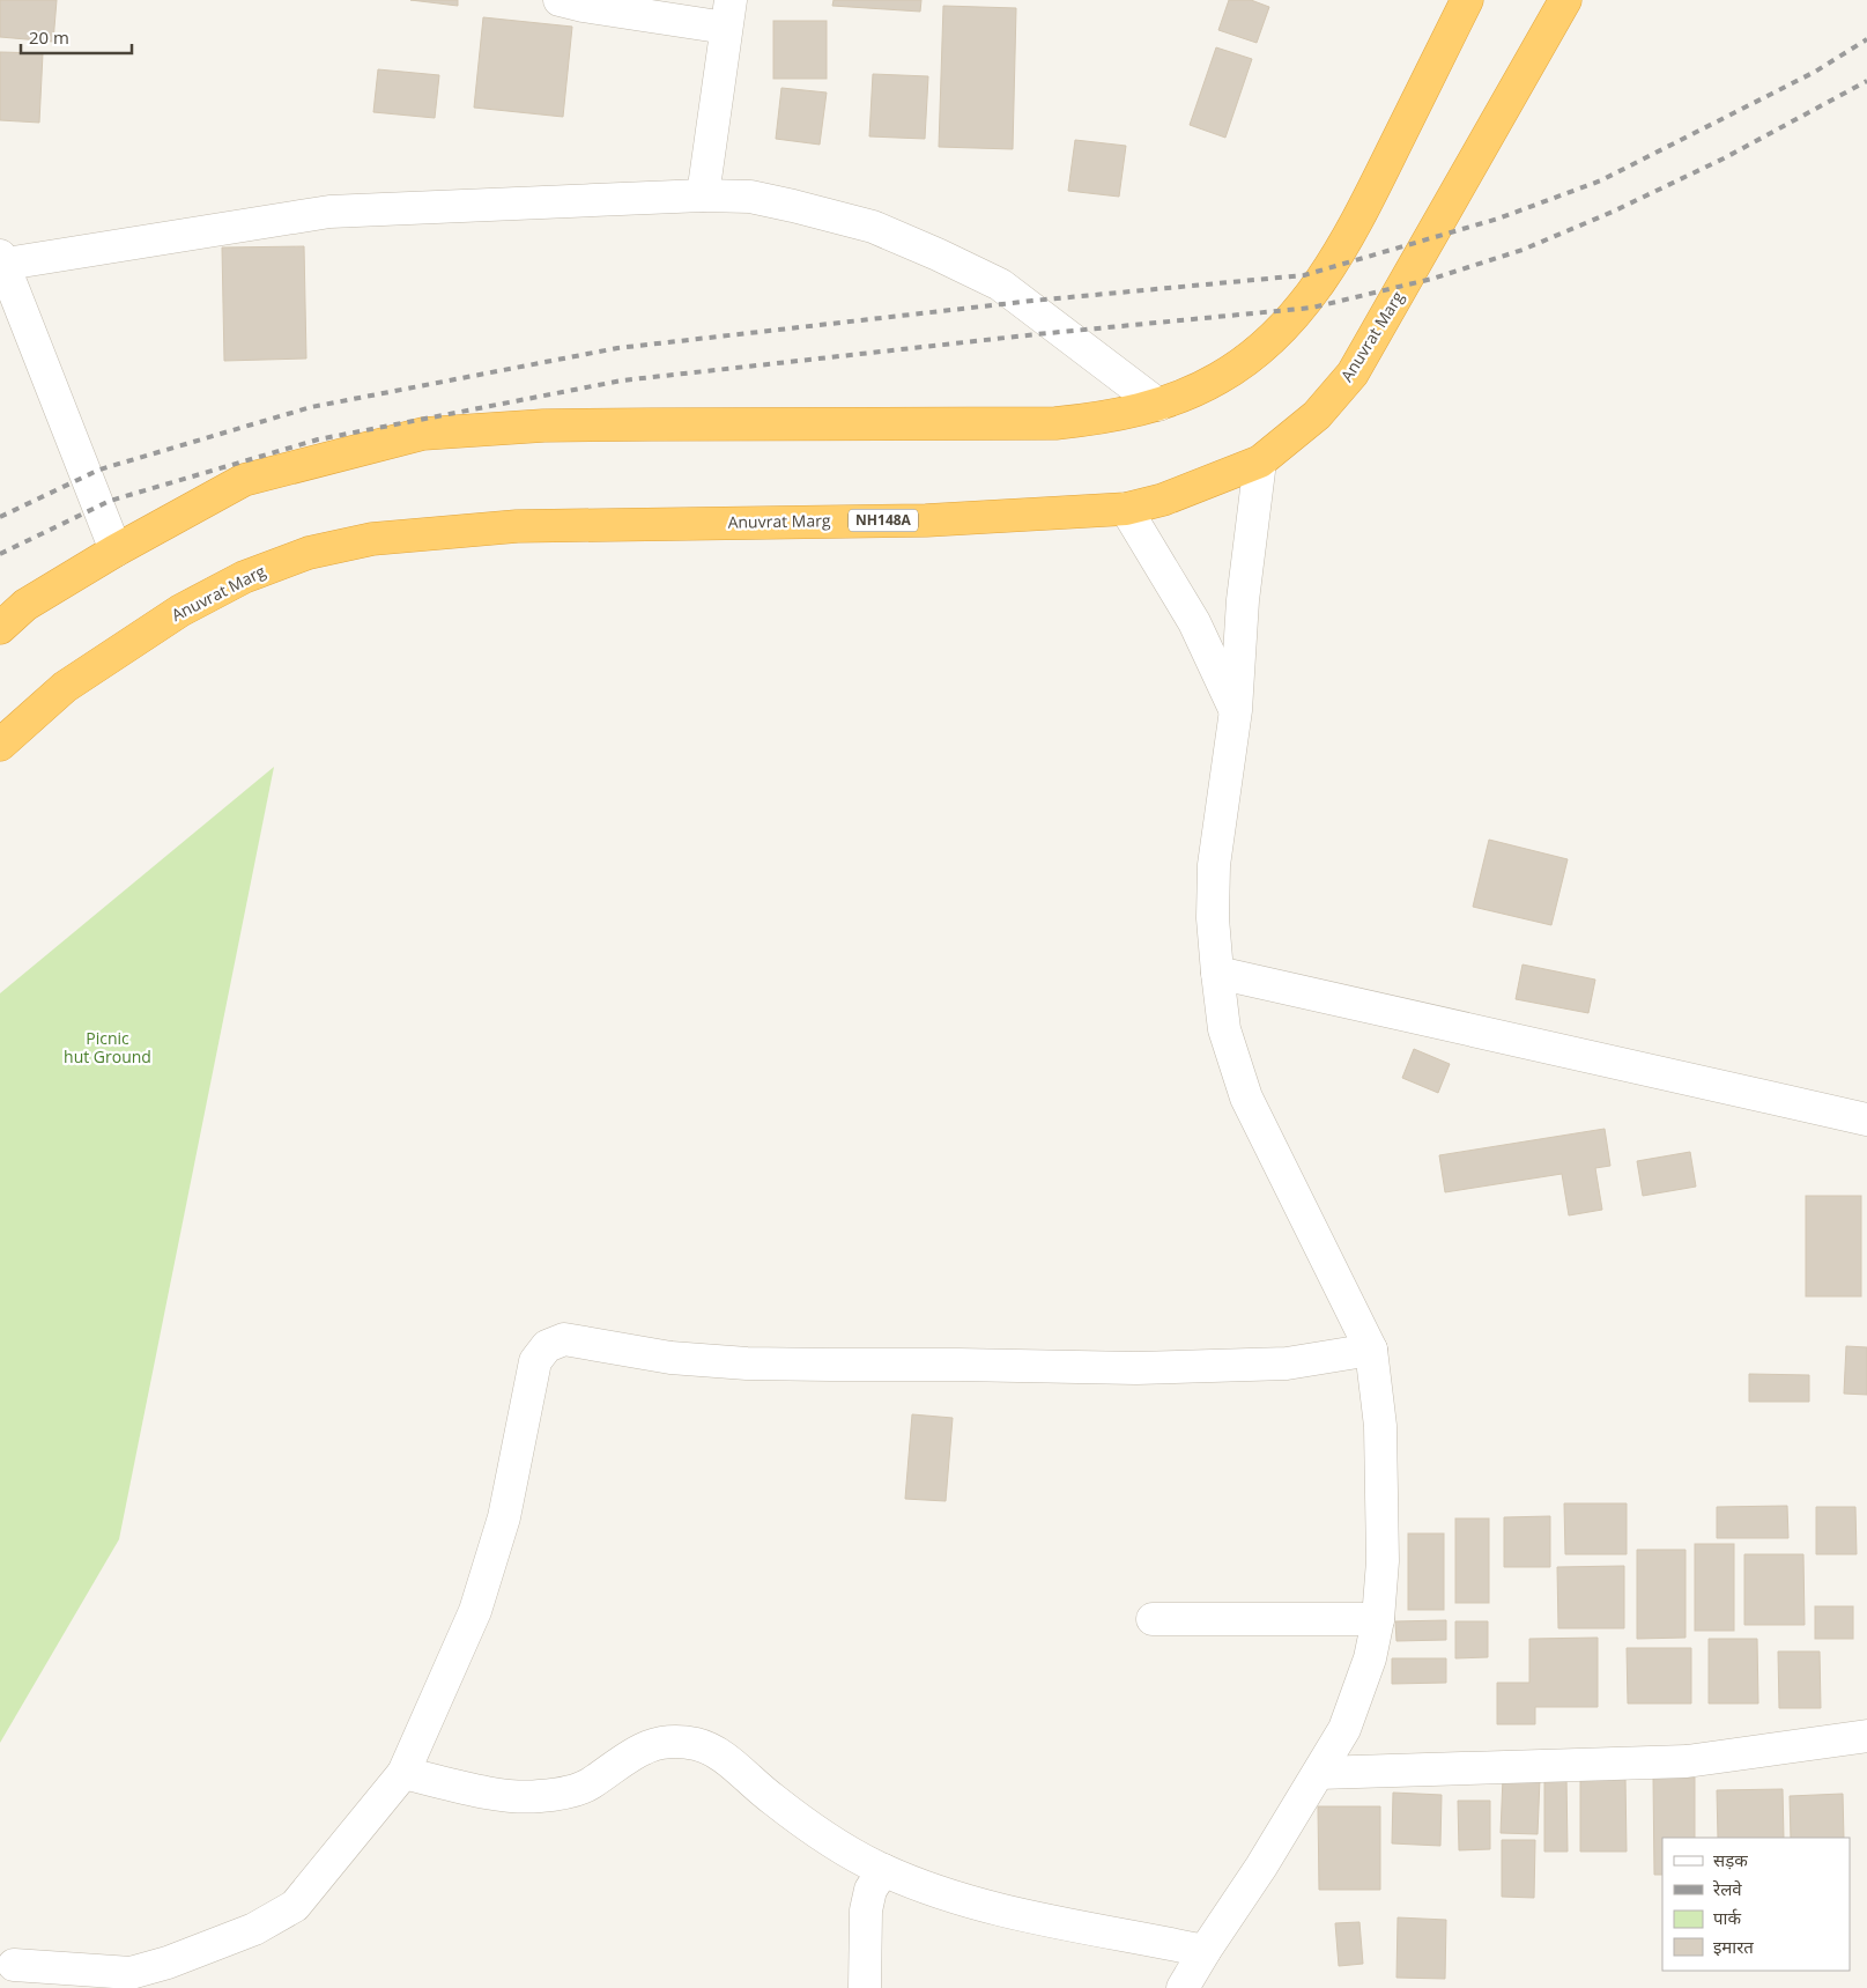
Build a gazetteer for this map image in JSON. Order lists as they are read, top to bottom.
{
  "streets": {
    "highway": ["Anuvrat Marg", "NH148A"]
  },
  "parks": ["Picnic hut Ground"],
  "legend": [
    "सड़क",
    "रेलवे",
    "पार्क",
    "इमारत"
  ],
  "scale_bar": "20 m"
}
